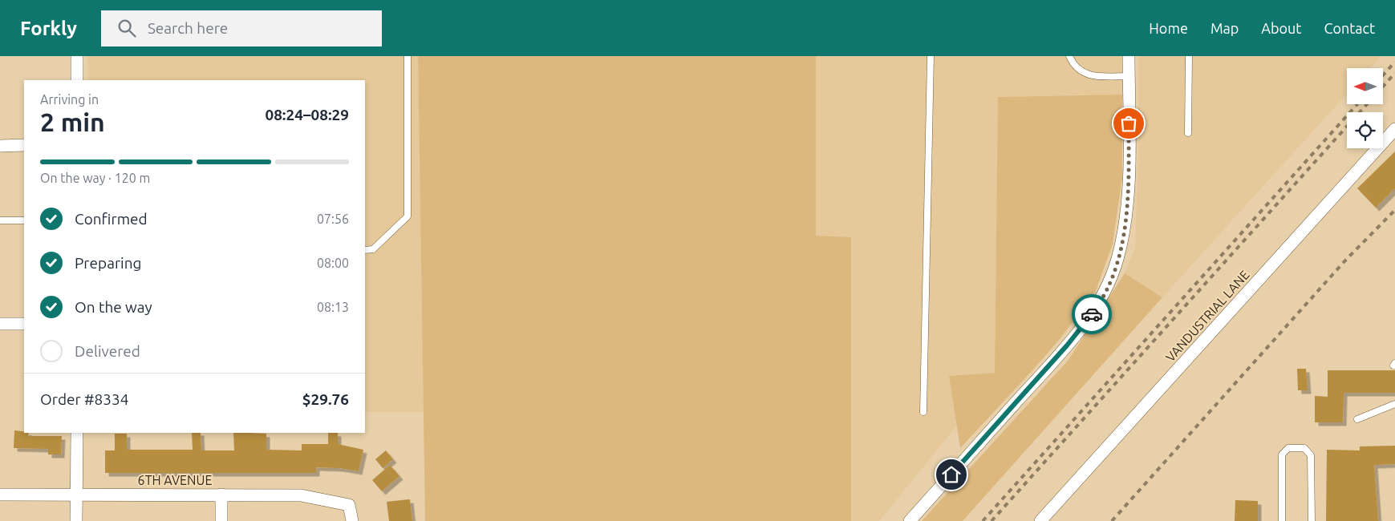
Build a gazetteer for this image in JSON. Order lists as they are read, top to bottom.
{
  "streets": {
    "street": ["VANDUSTRIAL LANE", "6TH AVENUE"]
  },
  "north": "left",
  "page": {
    "header": "Forkly",
    "search": "Search here",
    "nav": [
      "Home",
      "Map",
      "About",
      "Contact"
    ],
    "heading": ["2 min", "Arriving in", "08:24–08:29"],
    "panel": ["Order #8334", "$29.76"],
    "bar": "On the way · 120 m",
    "list": [
      ["Confirmed", "07:56"],
      ["Preparing", "08:00"],
      ["On the way", "08:13"],
      "Delivered"
    ]
  }
}
